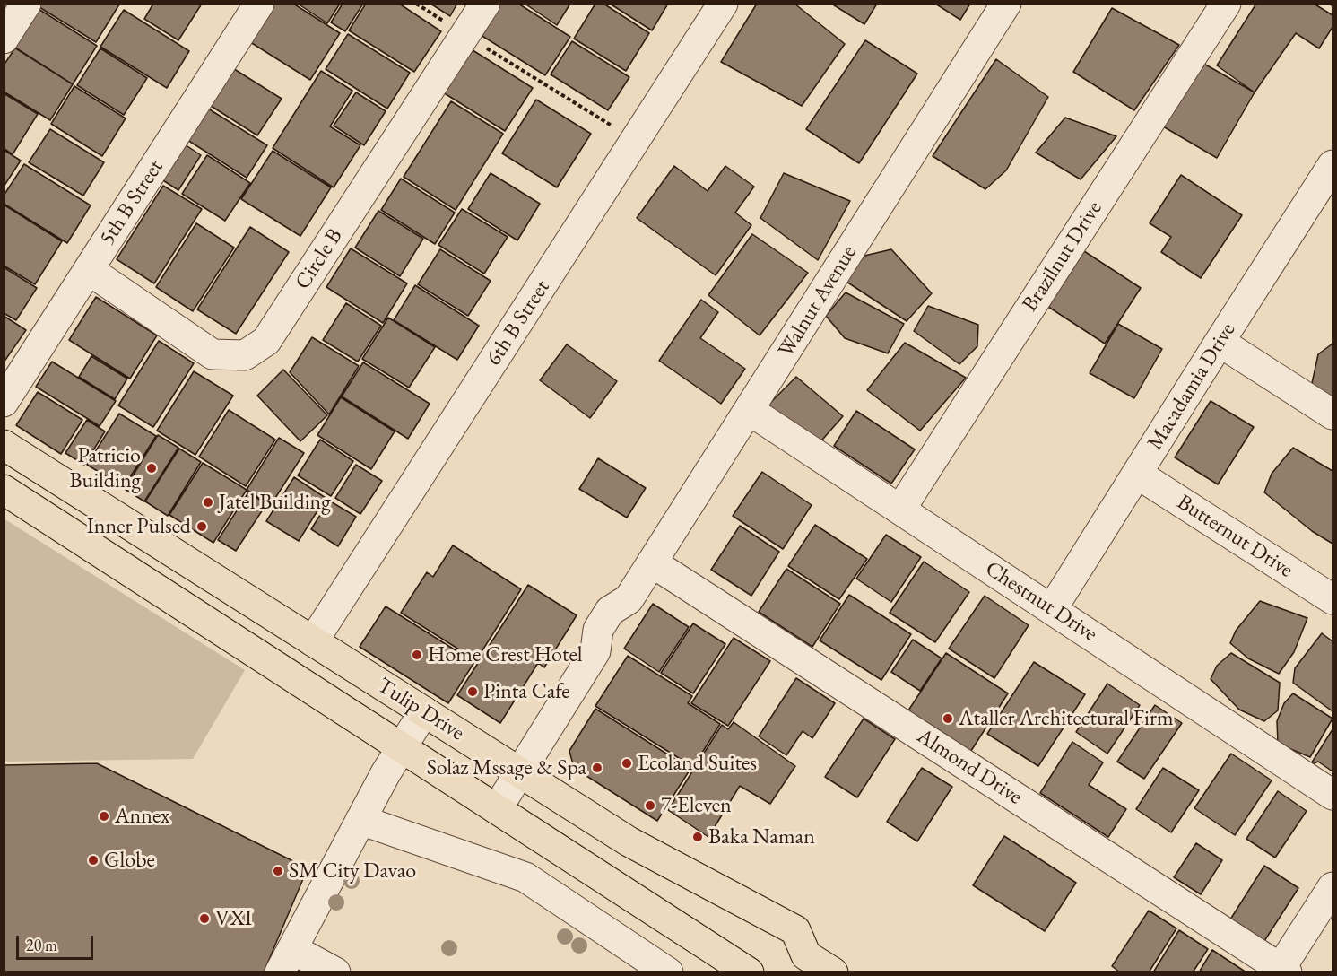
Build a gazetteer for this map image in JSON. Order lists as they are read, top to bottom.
{
  "streets": {
    "main road": ["Tulip Drive"],
    "street": [
      "5th B Street",
      "Brazilnut Drive",
      "Circle B",
      "Walnut Avenue",
      "6th B Street",
      "Macadamia Drive",
      "Butternut Drive",
      "Chestnut Drive",
      "Almond Drive"
    ]
  },
  "crossings": [
    ["5th B Street", "Circle B"],
    ["Brazilnut Drive", "Chestnut Drive"],
    ["Walnut Avenue", "Chestnut Drive"],
    ["Walnut Avenue", "Tulip Drive"],
    ["Walnut Avenue", "Almond Drive"],
    ["6th B Street", "Tulip Drive"],
    ["Macadamia Drive", "Butternut Drive"],
    ["Macadamia Drive", "Chestnut Drive"]
  ],
  "places": [
    "Patricio Building",
    "Jatel Building",
    "Inner Pulsed",
    "Home Crest Hotel",
    "Pinta Cafe",
    "Ataller Architectural Firm",
    "Ecoland Suites",
    "Solaz Mssage & Spa",
    "7-Eleven",
    "Annex",
    "Baka Naman",
    "Globe",
    "SM City Davao",
    "VXI"
  ],
  "scale_bar": "20 m"
}
